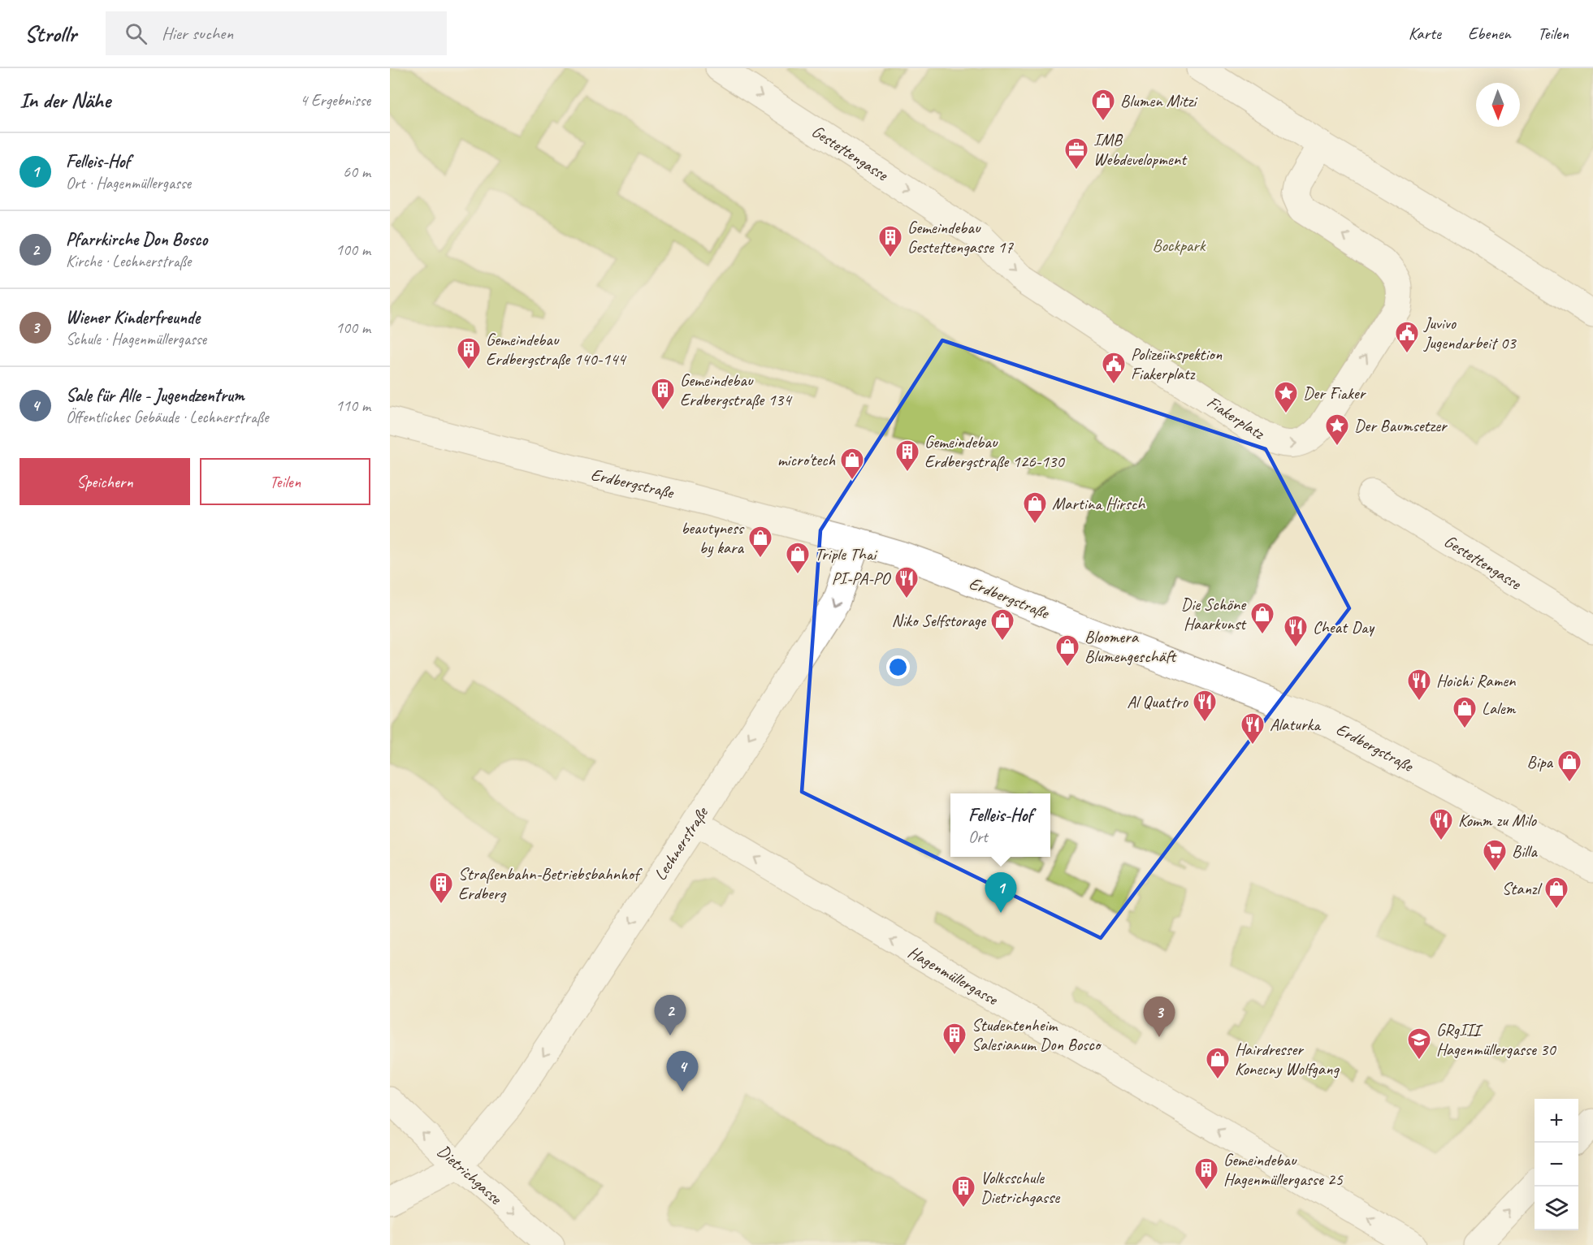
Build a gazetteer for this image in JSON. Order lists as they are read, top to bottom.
{
  "streets": {
    "street": [
      "Gestettengasse",
      "Fiakerplatz",
      "Erdbergstraße",
      "Lechnerstraße",
      "Hagenmüllergasse",
      "Dietrichgasse"
    ]
  },
  "crossings": [
    ["Gestettengasse", "Fiakerplatz"],
    ["Erdbergstraße", "Lechnerstraße"],
    ["Lechnerstraße", "Hagenmüllergasse"],
    ["Lechnerstraße", "Dietrichgasse"]
  ],
  "one_way": ["Gestettengasse", "Lechnerstraße", "Hagenmüllergasse"],
  "parks": ["Bockpark"],
  "places": {
    "shop": [
      "Blumen Mitzi",
      "micro'tech",
      "Martina Hirsch",
      "beautyness by kara",
      "Triple Thai",
      "Die Schöne Haarkunst",
      "Niko Selfstorage",
      "Bloomera Blumengeschäft",
      "Lalem",
      "Bipa",
      "Stanzl",
      "Hairdresser Konecny Wolfgang"
    ],
    "office": ["IMB Webdevelopment"],
    "building": [
      "Gemeindebau Gestettengasse 17",
      "Gemeindebau Erdbergstraße 140-144",
      "Gemeindebau Erdbergstraße 134",
      "Gemeindebau Erdbergstraße 126-130",
      "Straßenbahn-Betriebsbahnhof Erdberg",
      "Studentenheim Salesianum Don Bosco",
      "Gemeindebau Hagenmüllergasse 25",
      "Volksschule Dietrichgasse"
    ],
    "public building": ["Juvivo Jugendarbeit 03", "Polizeiinspektion Fiakerplatz"],
    "place": ["Der Fiaker", "Der Baumsetzer"],
    "restaurant": [
      "PI-PA-PO",
      "Cheat Day",
      "Hoichi Ramen",
      "Al Quattro",
      "Alaturka",
      "Komm zu Milo"
    ],
    "supermarket": ["Billa"],
    "school or university": ["GRgIII Hagenmüllergasse 30"]
  },
  "north": "bottom",
  "page": {
    "header": "Strollr",
    "search": "Hier suchen",
    "nav": ["Karte", "Ebenen", "Teilen"],
    "heading": ["In der Nähe", "4 Ergebnisse"],
    "list": [
      {
        "mark": "1",
        "name": "Felleis-Hof",
        "note": "Ort · Hagenmüllergasse",
        "value": "60 m"
      },
      {
        "mark": "2",
        "name": "Pfarrkirche Don Bosco",
        "note": "Kirche · Lechnerstraße",
        "value": "100 m"
      },
      {
        "mark": "3",
        "name": "Wiener Kinderfreunde",
        "note": "Schule · Hagenmüllergasse",
        "value": "100 m"
      },
      {
        "mark": "4",
        "name": "Sale für Alle - Jugendzentrum",
        "note": "Öffentliches Gebäude · Lechnerstraße",
        "value": "110 m"
      }
    ],
    "buttons": ["Speichern", "Teilen"],
    "popup": ["Felleis-Hof", "Ort"],
    "pins": [
      "1",
      "2",
      "3",
      "4"
    ],
    "map_buttons": ["+", "−"]
  }
}
